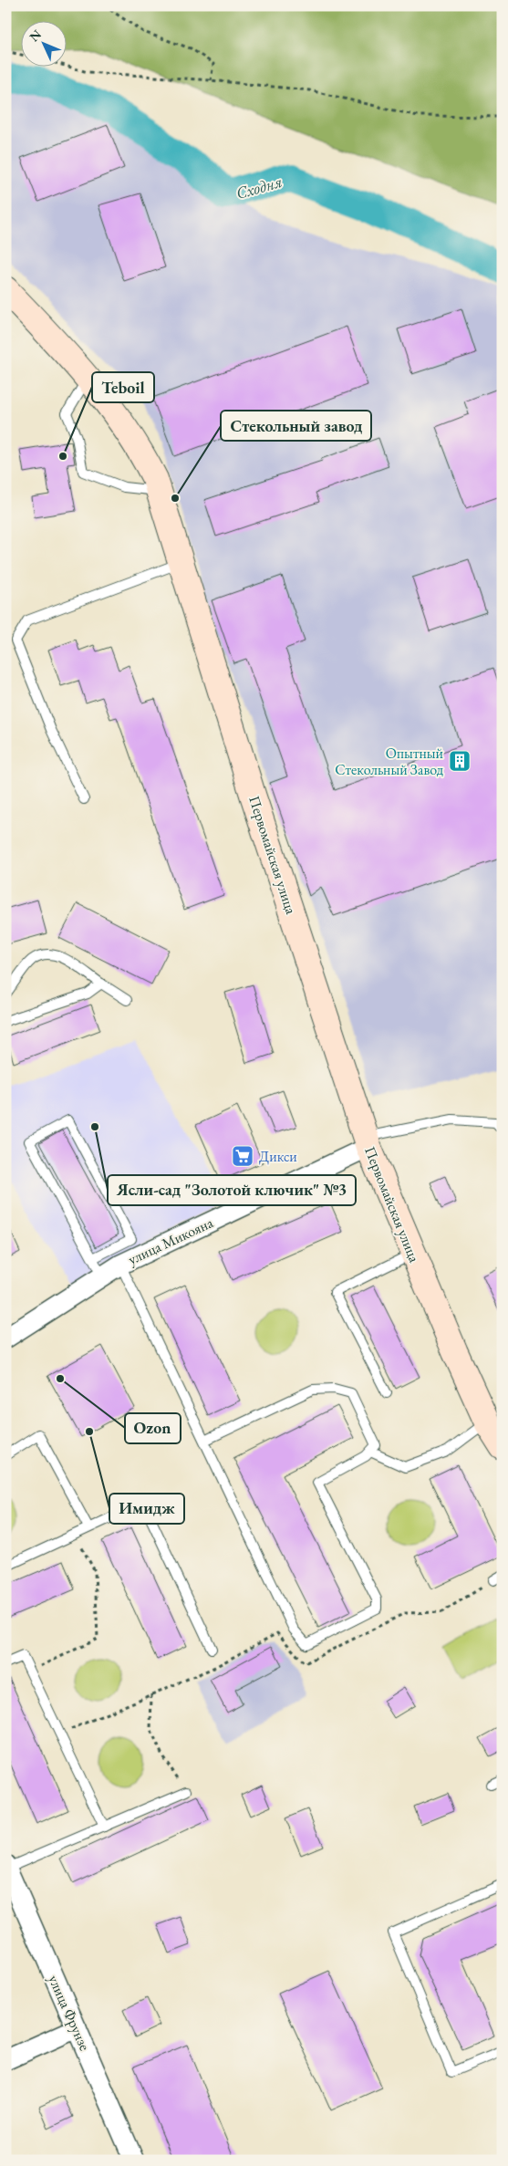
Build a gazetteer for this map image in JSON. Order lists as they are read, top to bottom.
{
  "streets": {
    "main road": ["Первомайская улица"],
    "street": ["улица Микояна", "улица Фрунзе"]
  },
  "crossings": [
    ["Первомайская улица", "улица Микояна"]
  ],
  "water": ["Сходня"],
  "places": {
    "other": [
      "Teboil",
      "Стекольный завод",
      "Ясли-сад \"Золотой ключик\" №3",
      "Ozon",
      "Имидж"
    ],
    "building": ["Опытный Стекольный Завод"],
    "supermarket": ["Дикси"]
  },
  "north": "top left"
}
